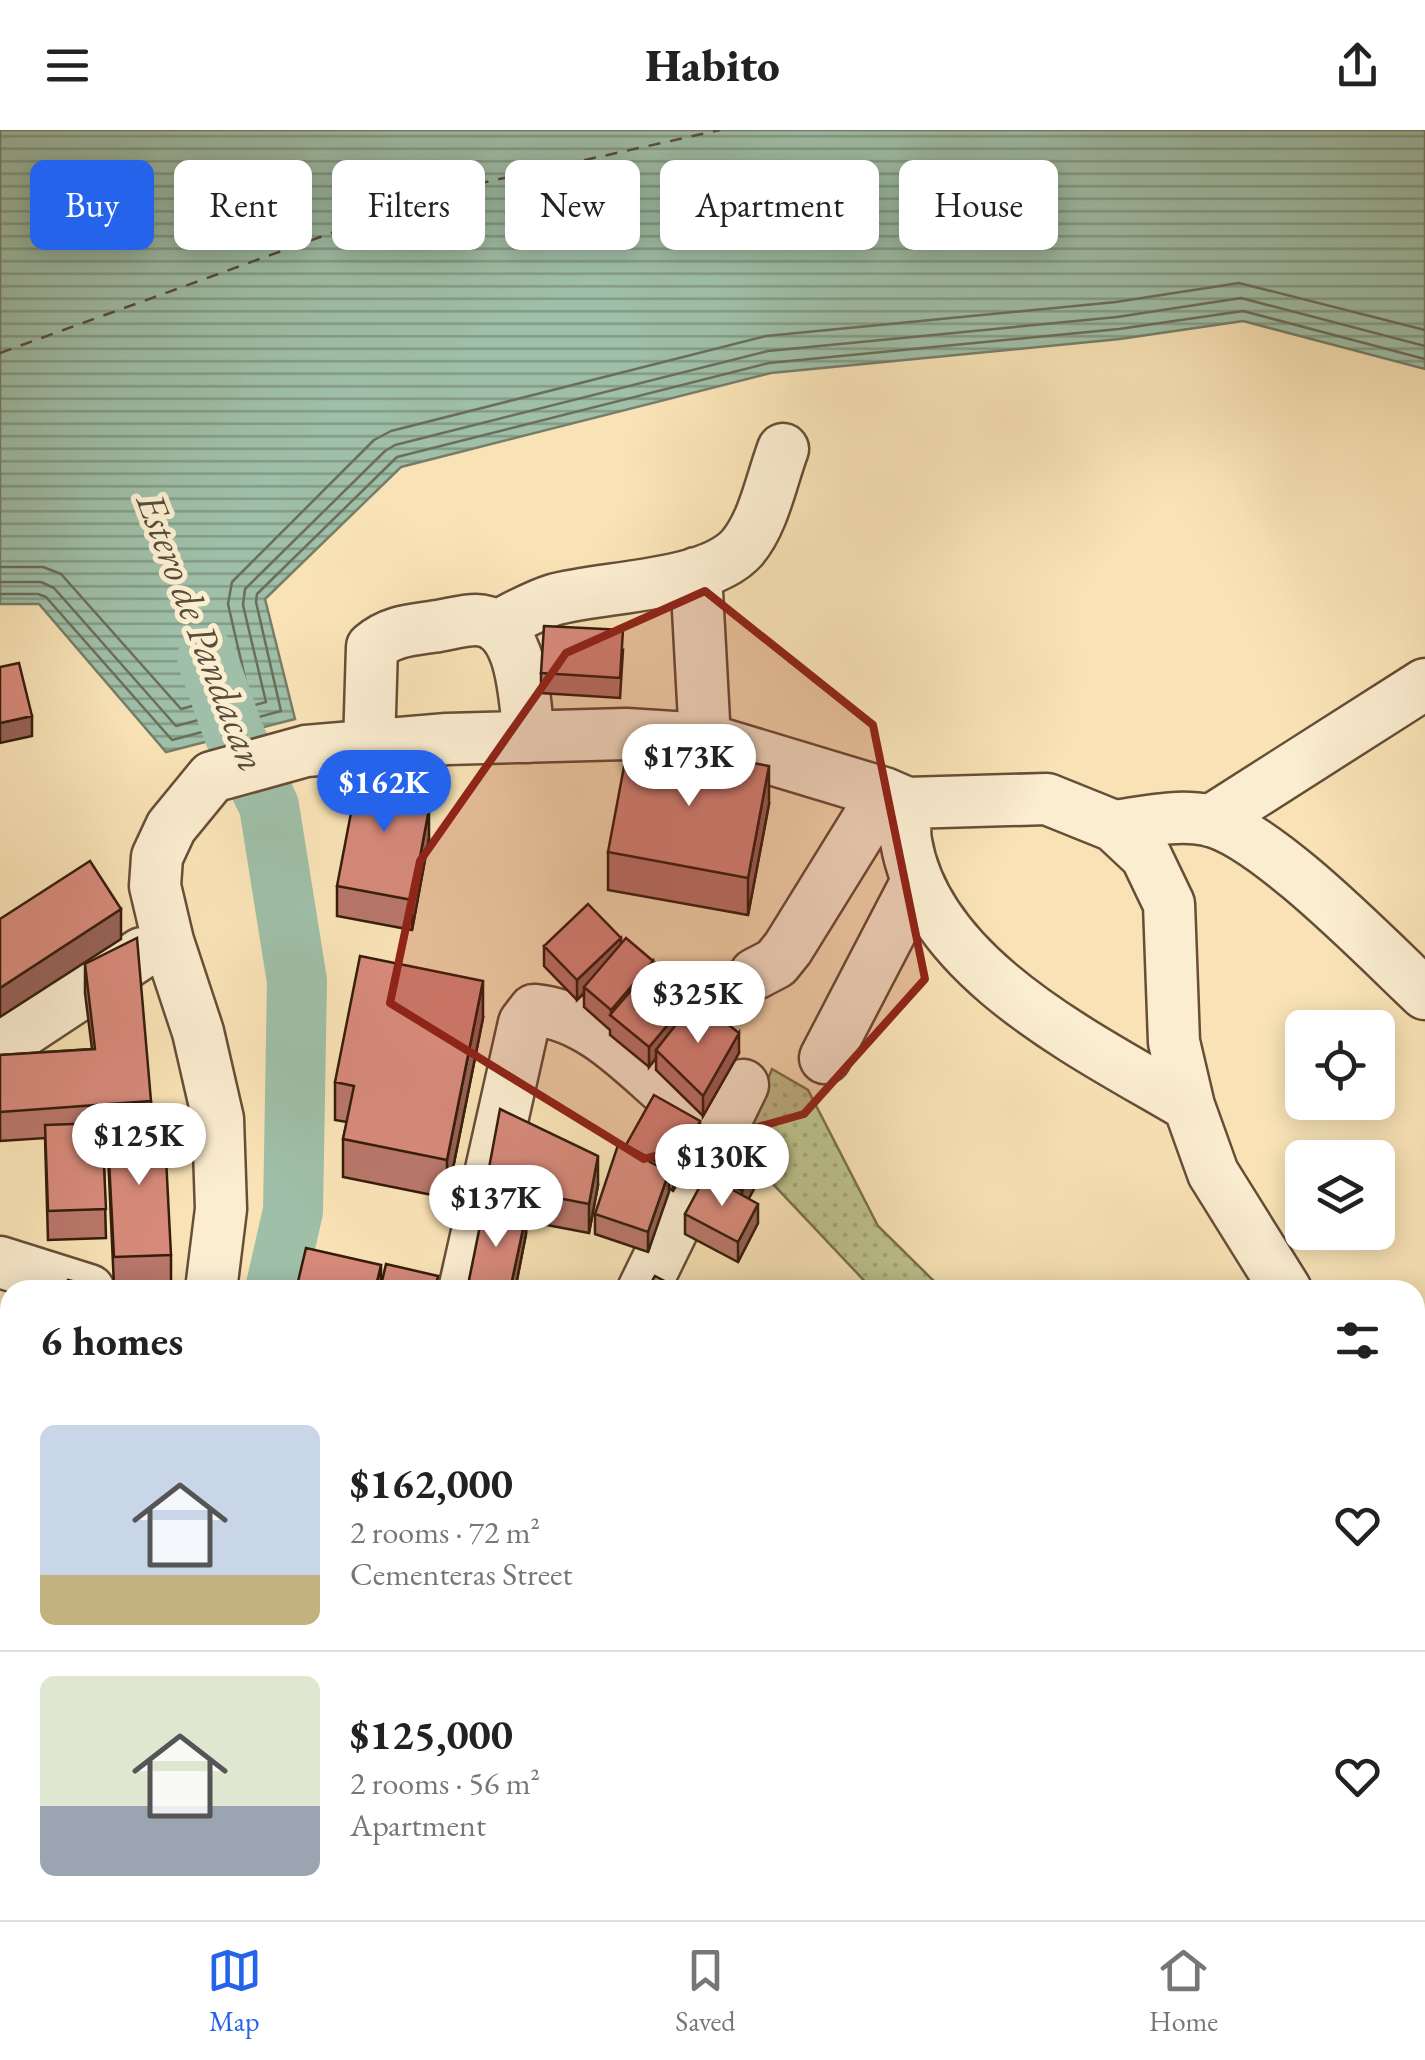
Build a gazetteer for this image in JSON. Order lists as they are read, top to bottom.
{
  "water": ["Estero de Pandacan"],
  "page": {
    "header": "Habito",
    "chip": [
      "Buy",
      "Rent",
      "Filters",
      "New",
      "Apartment",
      "House"
    ],
    "price": [
      "$173K",
      "$162K",
      "$325K",
      "$125K",
      "$130K",
      "$137K"
    ],
    "heading": "6 homes",
    "list": [
      {
        "name": "$162,000",
        "note": "2 rooms · 72 m² · Cementeras Street"
      },
      {
        "name": "$125,000",
        "note": "2 rooms · 56 m² · Apartment"
      }
    ],
    "tabs": ["Map", "Saved", "Home"]
  }
}
